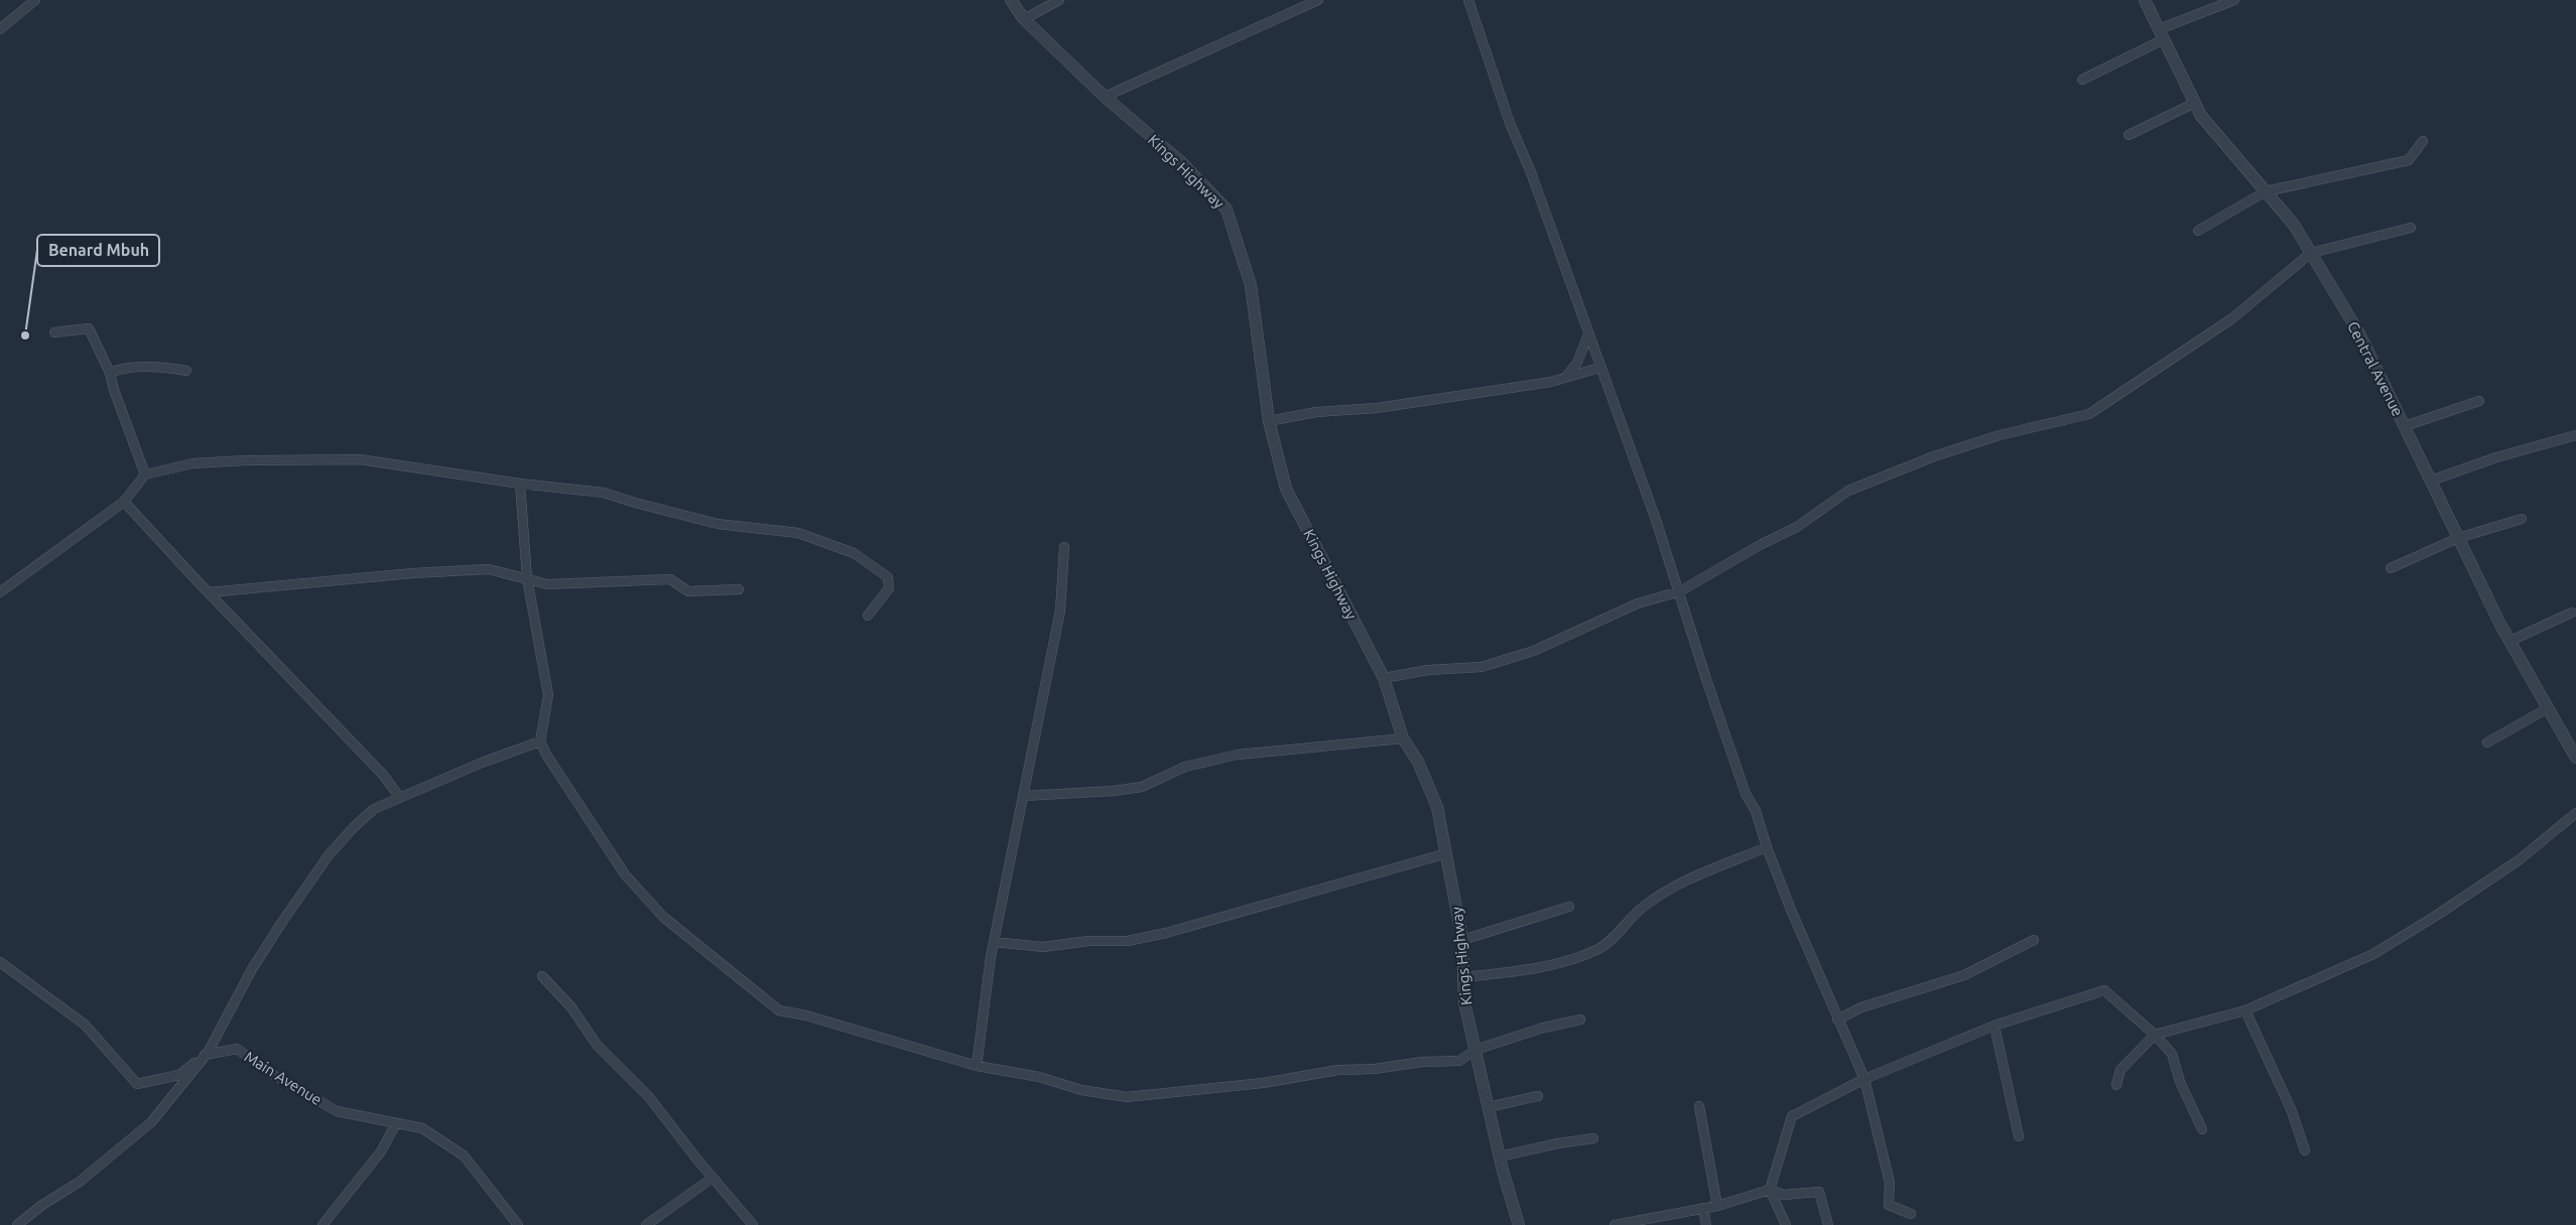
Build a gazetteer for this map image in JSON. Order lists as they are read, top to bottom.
{
  "streets": {
    "street": ["Kings Highway", "Central Avenue", "Main Avenue"]
  },
  "places": ["Benard Mbuh"]
}
